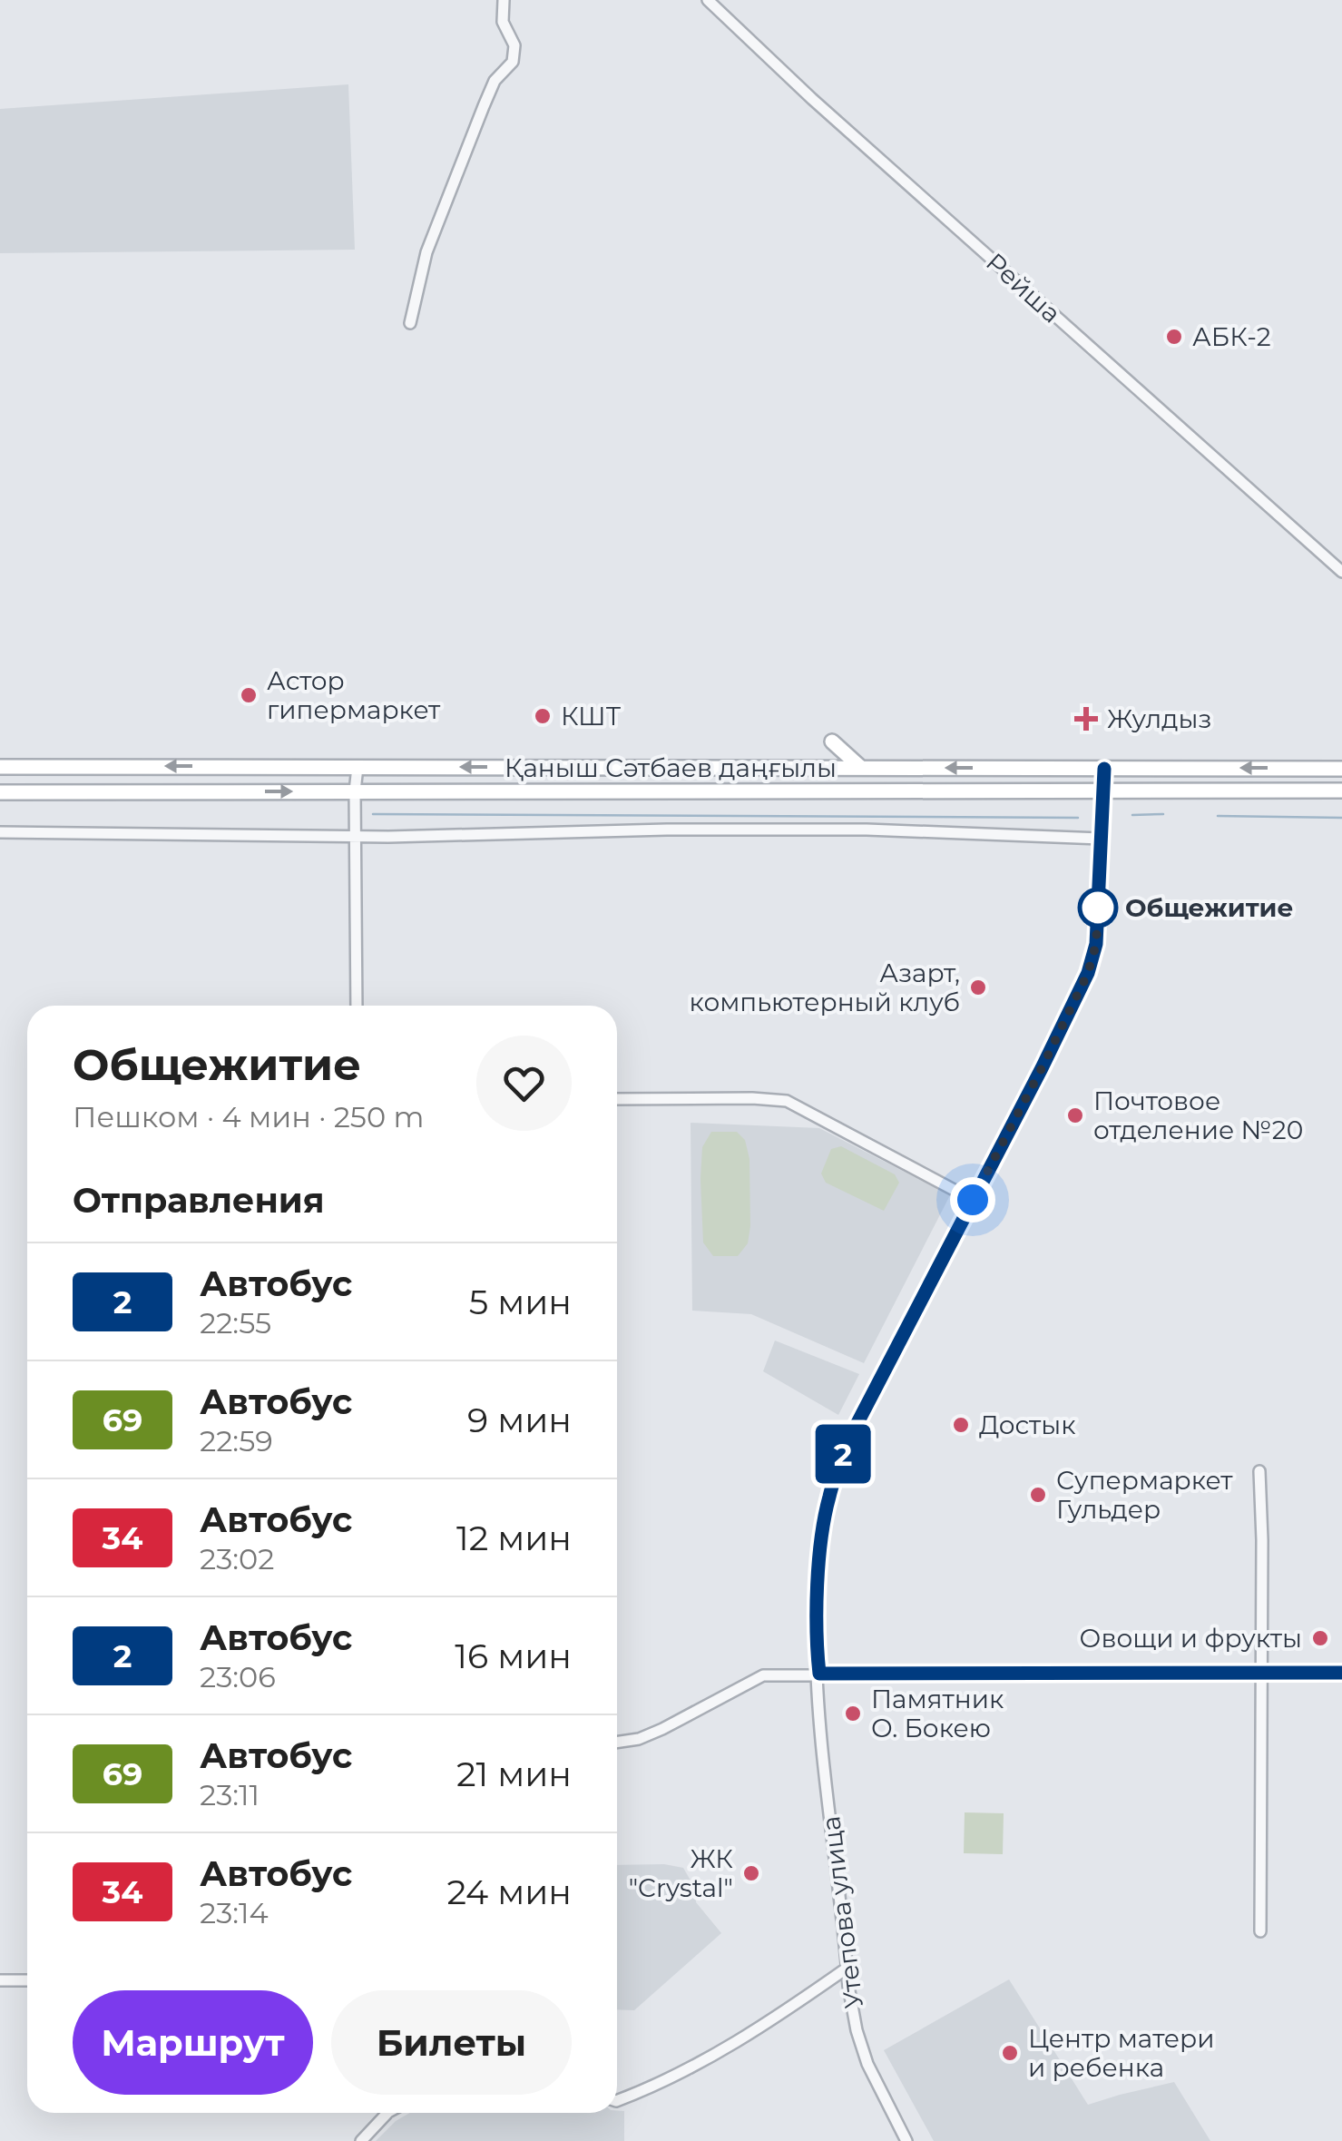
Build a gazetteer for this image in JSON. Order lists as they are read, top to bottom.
{
  "streets": {
    "main road": ["Қаныш Сәтбаев даңғылы"],
    "street": ["Рейша", "Утепова улица"]
  },
  "crossings": [
    ["Қаныш Сәтбаев даңғылы", "Утепова улица"]
  ],
  "places": {
    "other": [
      "АБК-2",
      "Астор гипермаркет",
      "КШТ",
      "Общежитие",
      "Азарт, компьютерный клуб",
      "Почтовое отделение №20",
      "Достык",
      "Супермаркет Гульдер",
      "Овощи и фрукты",
      "Памятник О. Бокею",
      "ЖК \"Crystal\"",
      "Центр матери и ребенка"
    ],
    "health": ["Жулдыз"]
  },
  "lines": ["bus line 2"],
  "page": {
    "on_map": "2",
    "heading": [
      ["Общежитие", "Пешком · 4 мин · 250 m"],
      "Отправления"
    ],
    "list": [
      {
        "mark": "2",
        "name": "Автобус",
        "note": "22:55",
        "value": "5 мин"
      },
      {
        "mark": "69",
        "name": "Автобус",
        "note": "22:59",
        "value": "9 мин"
      },
      {
        "mark": "34",
        "name": "Автобус",
        "note": "23:02",
        "value": "12 мин"
      },
      {
        "mark": "2",
        "name": "Автобус",
        "note": "23:06",
        "value": "16 мин"
      },
      {
        "mark": "69",
        "name": "Автобус",
        "note": "23:11",
        "value": "21 мин"
      },
      {
        "mark": "34",
        "name": "Автобус",
        "note": "23:14",
        "value": "24 мин"
      }
    ],
    "buttons": ["Маршрут", "Билеты"]
  }
}
